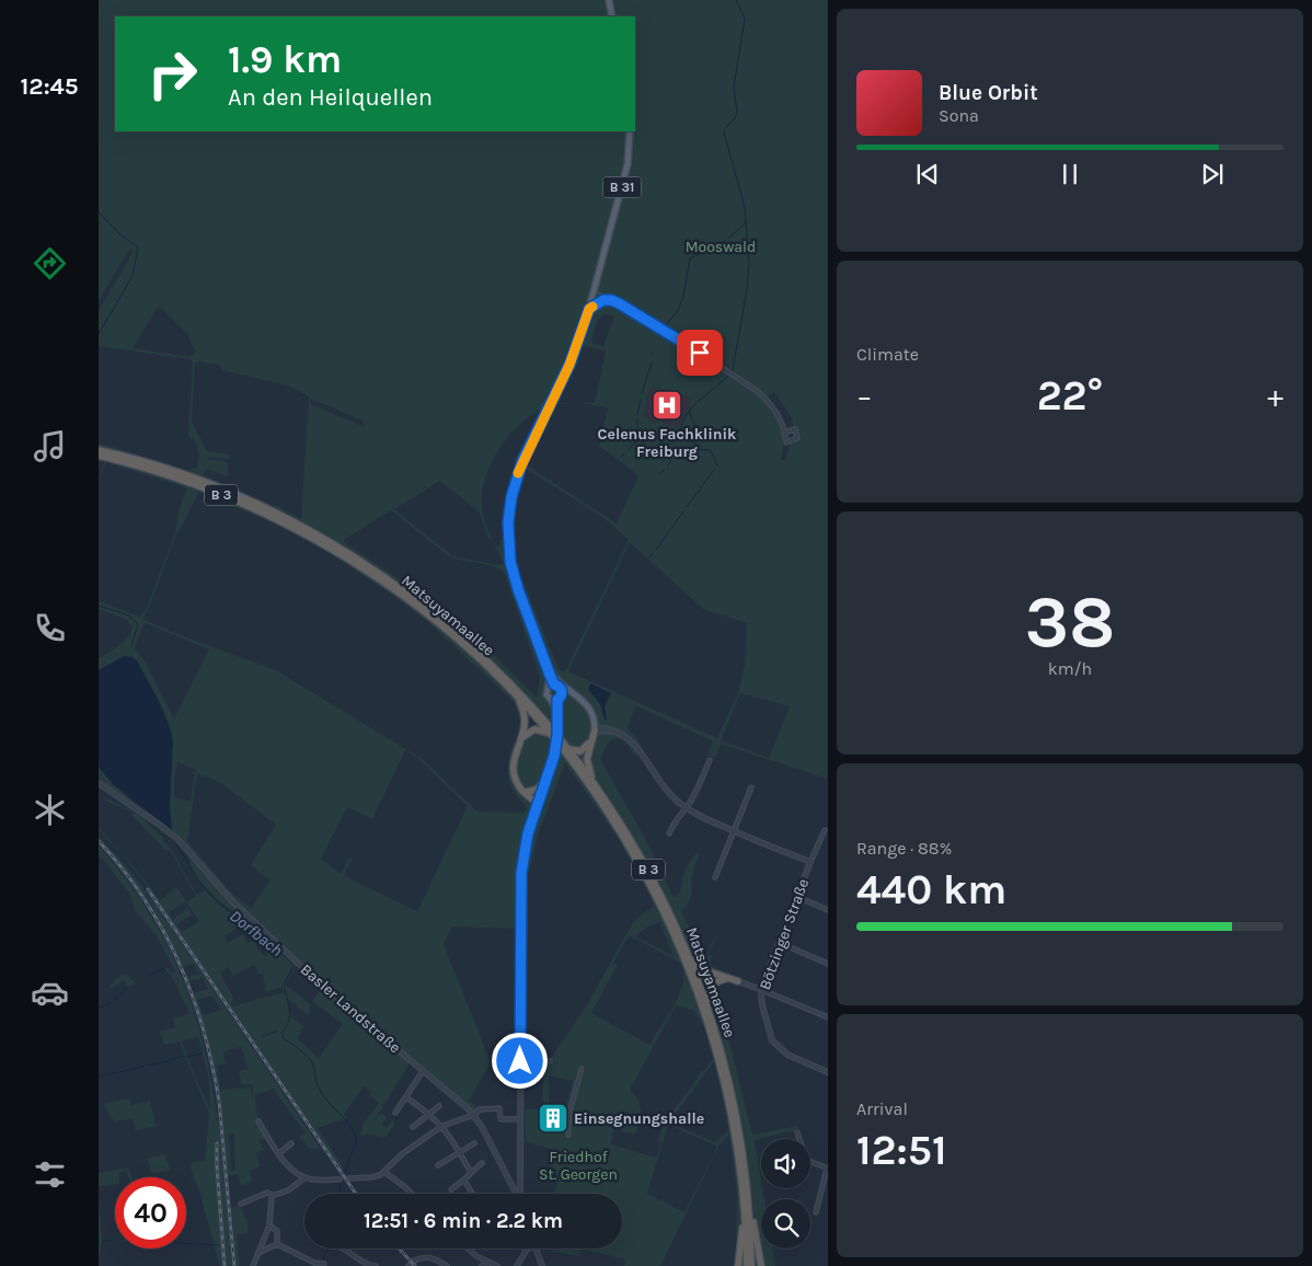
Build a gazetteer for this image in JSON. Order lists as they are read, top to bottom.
{
  "streets": {
    "highway": ["B 31", "B 3", "Matsuyamaallee"],
    "street": ["Bötzinger Straße", "Basler Landstraße"]
  },
  "crossings": [
    ["B 31", "Matsuyamaallee"],
    ["B 31", "Bötzinger Straße"],
    ["B 3", "Matsuyamaallee"]
  ],
  "water": ["Dorfbach"],
  "parks": ["Mooswald", "Friedhof St. Georgen"],
  "places": {
    "hospital": ["Celenus Fachklinik Freiburg"],
    "building": ["Einsegnungshalle"]
  },
  "page": {
    "tabs": "12:45",
    "turn": ["1.9 km", "An den Heilquellen"],
    "song": ["Blue Orbit", "Sona"],
    "tile": [
      "Climate",
      ["38", "km/h"],
      ["Range · 88%", "440 km"],
      ["Arrival", "12:51"]
    ],
    "heat": ["−", "22°", "+"],
    "limit": "40",
    "trip": "12:51 · 6 min · 2.2 km"
  }
}
